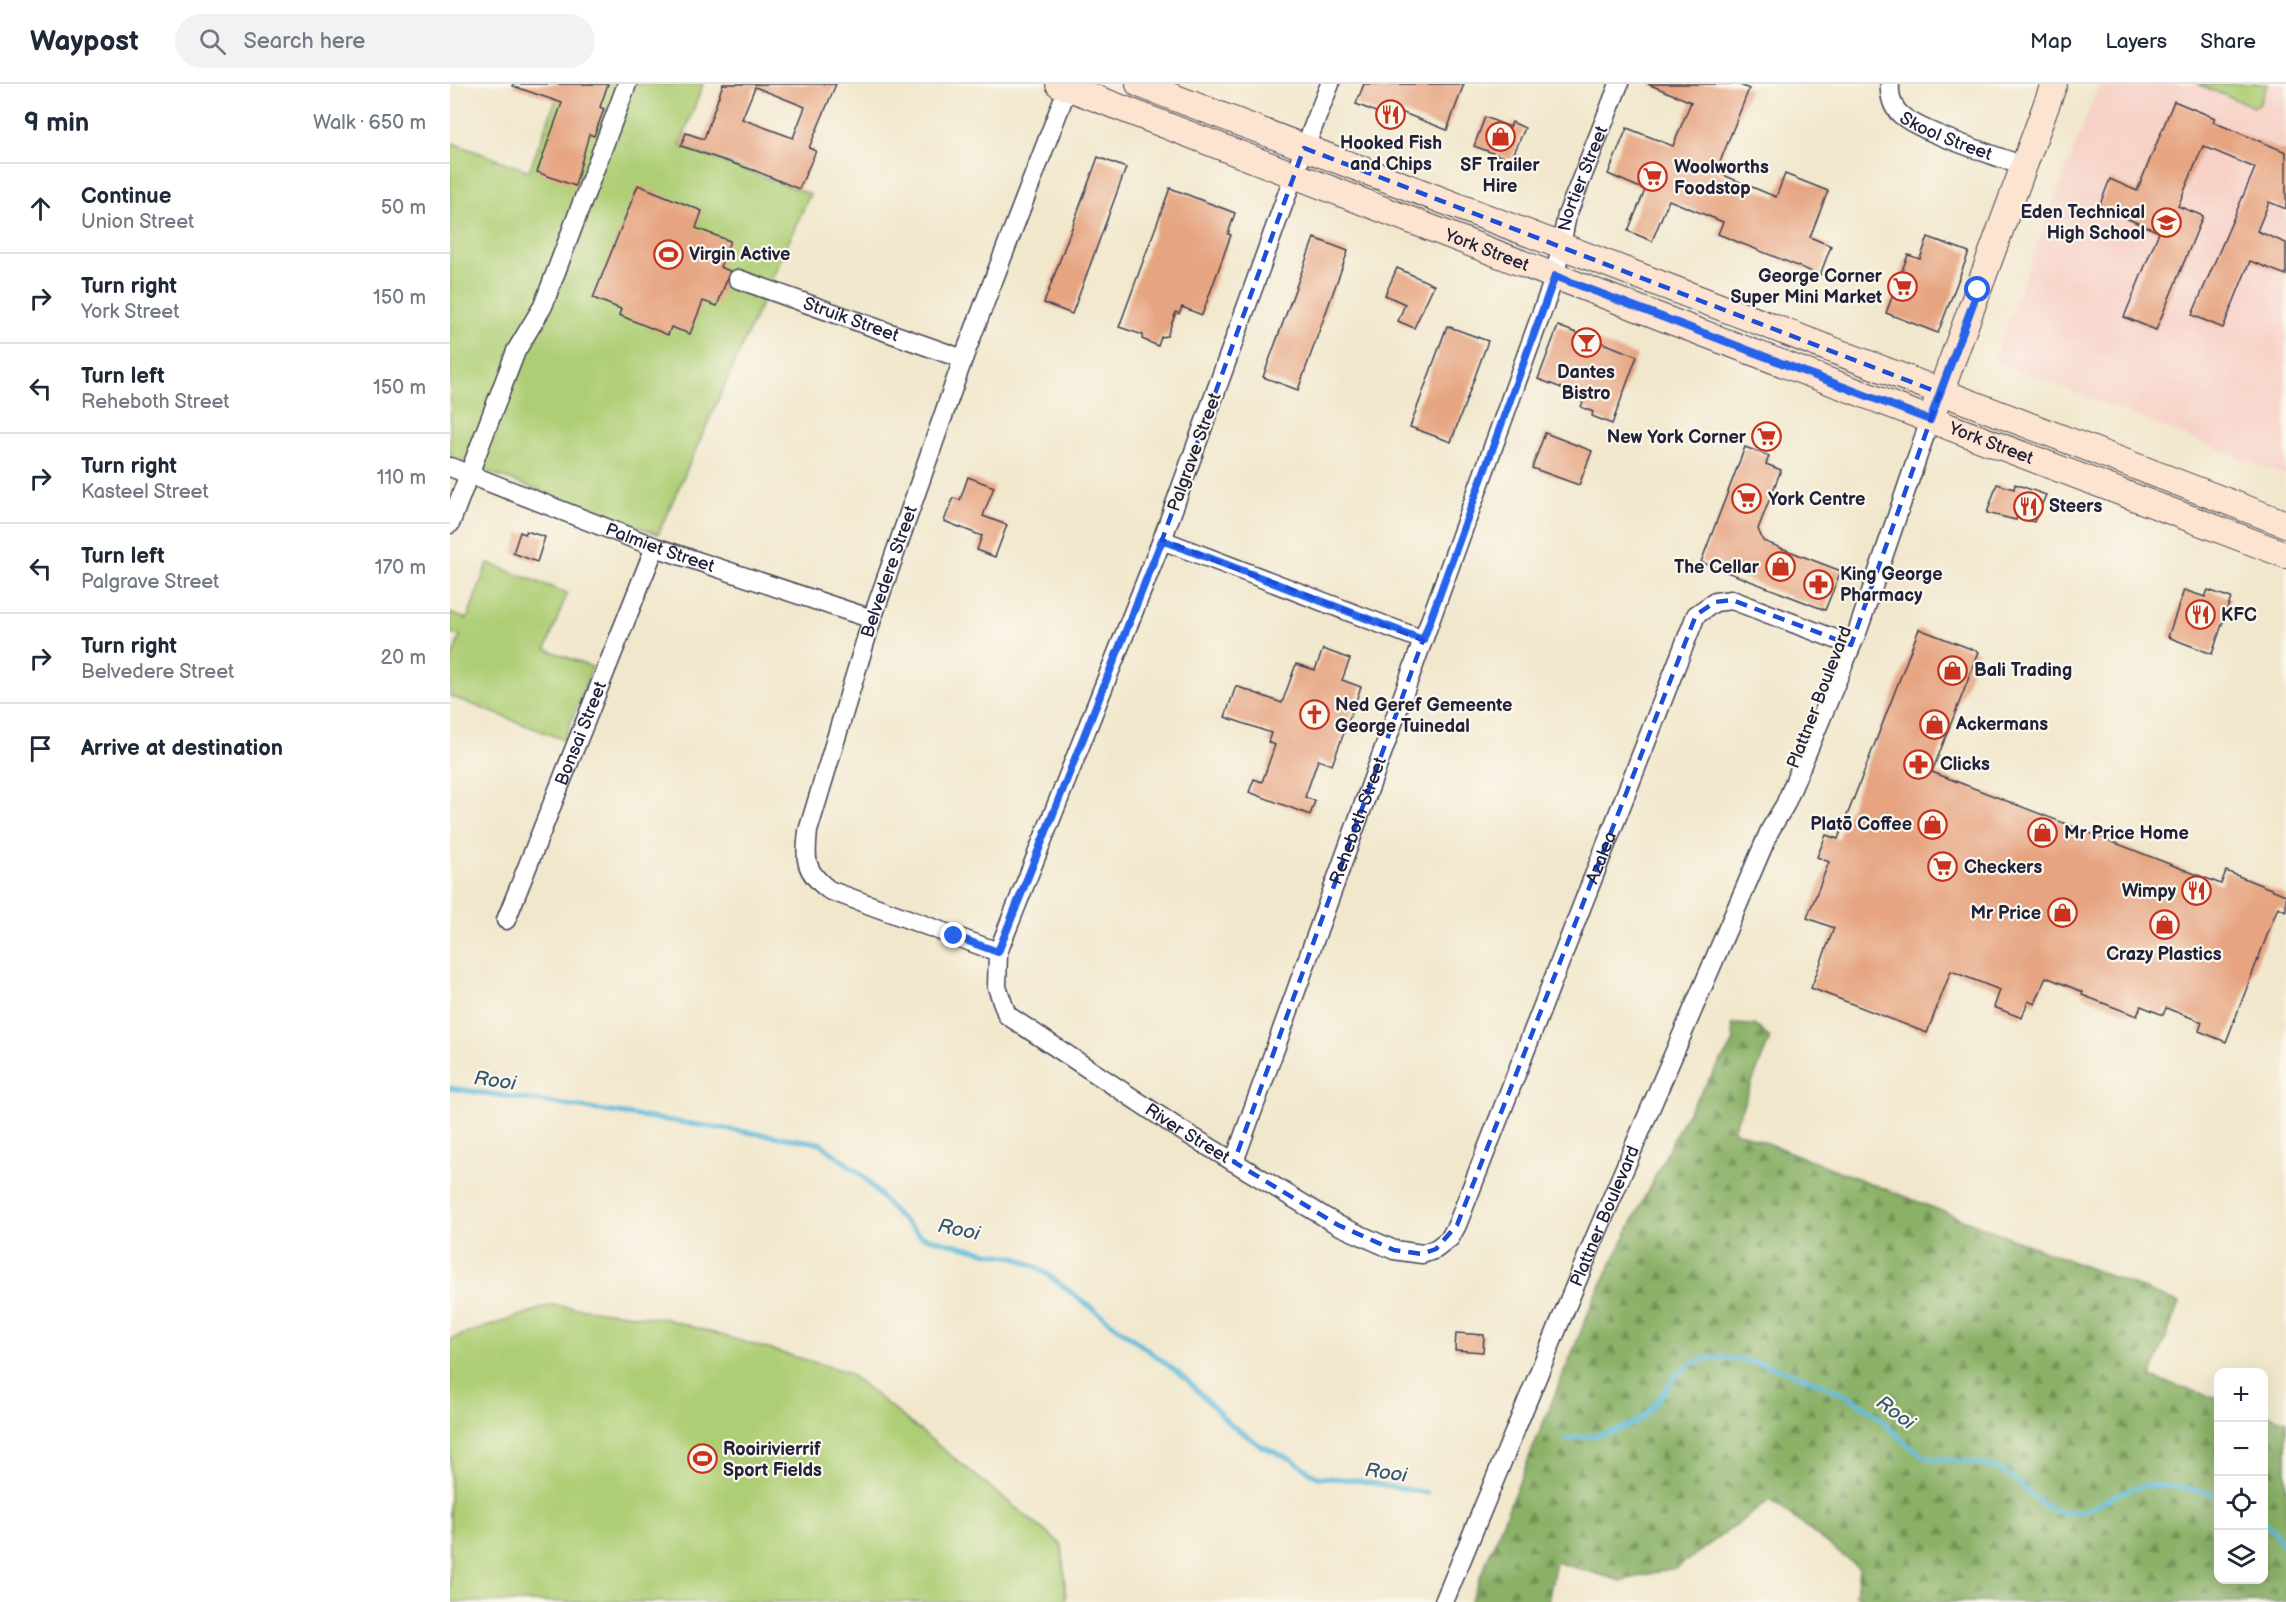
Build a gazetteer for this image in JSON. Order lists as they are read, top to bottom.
{
  "streets": {
    "main road": ["York Street"],
    "street": [
      "Skool Street",
      "Nortier Street",
      "Struik Street",
      "Palgrave Street",
      "Palmiet Street",
      "Belvedere Street",
      "Plattner Boulevard",
      "Bonsai Street",
      "Reheboth Street",
      "Azalea",
      "River Street"
    ]
  },
  "crossings": [
    ["Nortier Street", "York Street"],
    ["Nortier Street", "Reheboth Street"],
    ["York Street", "Palgrave Street"],
    ["York Street", "Belvedere Street"],
    ["York Street", "Plattner Boulevard"],
    ["York Street", "Reheboth Street"],
    ["Struik Street", "Belvedere Street"],
    ["Palgrave Street", "Belvedere Street"],
    ["Palgrave Street", "River Street"],
    ["Palmiet Street", "Belvedere Street"],
    ["Palmiet Street", "Bonsai Street"],
    ["Belvedere Street", "River Street"],
    ["Plattner Boulevard", "Azalea"],
    ["Reheboth Street", "River Street"],
    ["Azalea", "River Street"]
  ],
  "water": ["Rooi"],
  "places": {
    "restaurant": [
      "Hooked Fish and Chips",
      "Steers",
      "KFC",
      "Wimpy"
    ],
    "shop": [
      "SF Trailer Hire",
      "The Cellar",
      "Bali Trading",
      "Ackermans",
      "Platō Coffee",
      "Mr Price Home",
      "Mr Price",
      "Crazy Plastics"
    ],
    "supermarket": [
      "Woolworths Foodstop",
      "George Corner Super Mini Market",
      "New York Corner",
      "York Centre",
      "Checkers"
    ],
    "school or university": ["Eden Technical High School"],
    "sports": ["Virgin Active", "Rooirivierrif Sport Fields"],
    "bar": ["Dantes Bistro"],
    "pharmacy": ["King George Pharmacy", "Clicks"],
    "church": ["Ned Geref Gemeente George Tuinedal"]
  },
  "page": {
    "header": "Waypost",
    "search": "Search here",
    "nav": ["Map", "Layers", "Share"],
    "heading": ["9 min", "Walk · 650 m"],
    "list": [
      ["Continue", "Union Street", "50 m"],
      ["Turn right", "York Street", "150 m"],
      ["Turn left", "Reheboth Street", "150 m"],
      ["Turn right", "Kasteel Street", "110 m"],
      ["Turn left", "Palgrave Street", "170 m"],
      ["Turn right", "Belvedere Street", "20 m"],
      "Arrive at destination"
    ],
    "map_buttons": ["+", "−"]
  }
}
